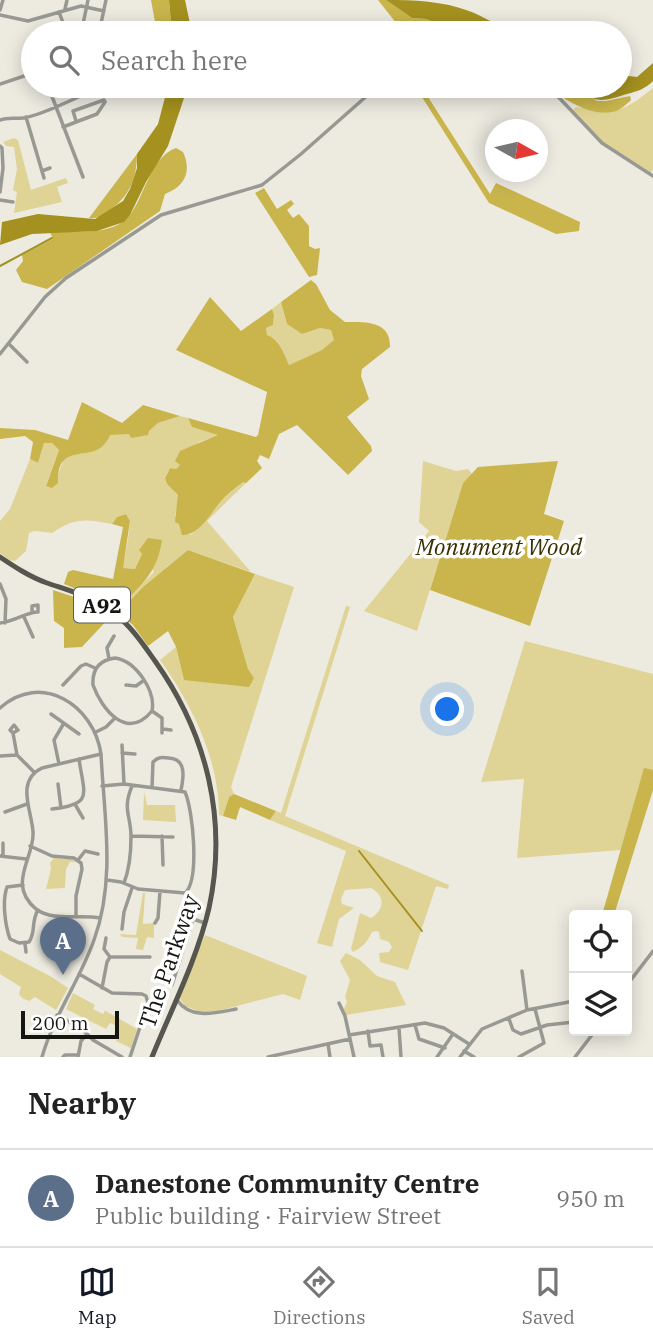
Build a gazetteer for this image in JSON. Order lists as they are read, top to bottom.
{
  "streets": {
    "main road": ["A92", "The Parkway"]
  },
  "parks": ["Monument Wood"],
  "scale_bar": "200 m",
  "north": "right",
  "page": {
    "search": "Search here",
    "pins": "A",
    "scale": "200 m",
    "heading": "Nearby",
    "list": [
      {
        "mark": "A",
        "name": "Danestone Community Centre",
        "note": "Public building · Fairview Street",
        "value": "950 m"
      }
    ],
    "nav": ["Map", "Directions", "Saved"]
  }
}
